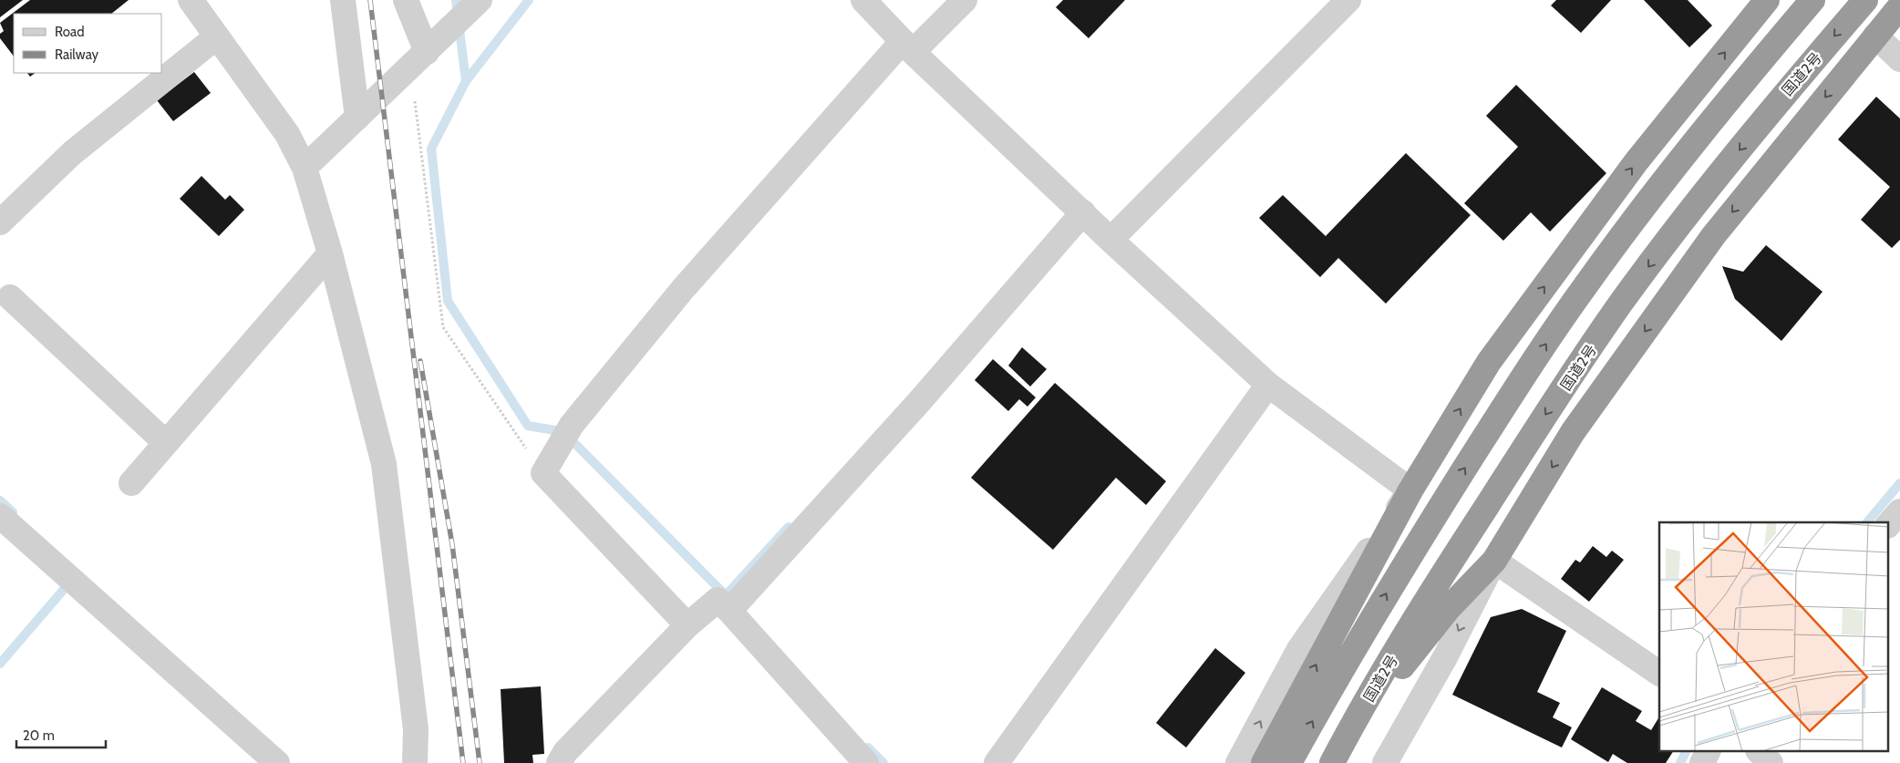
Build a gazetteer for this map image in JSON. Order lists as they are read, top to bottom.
{
  "streets": {
    "highway": ["国道2号"]
  },
  "legend": ["Road", "Railway"],
  "scale_bar": "20 m"
}
